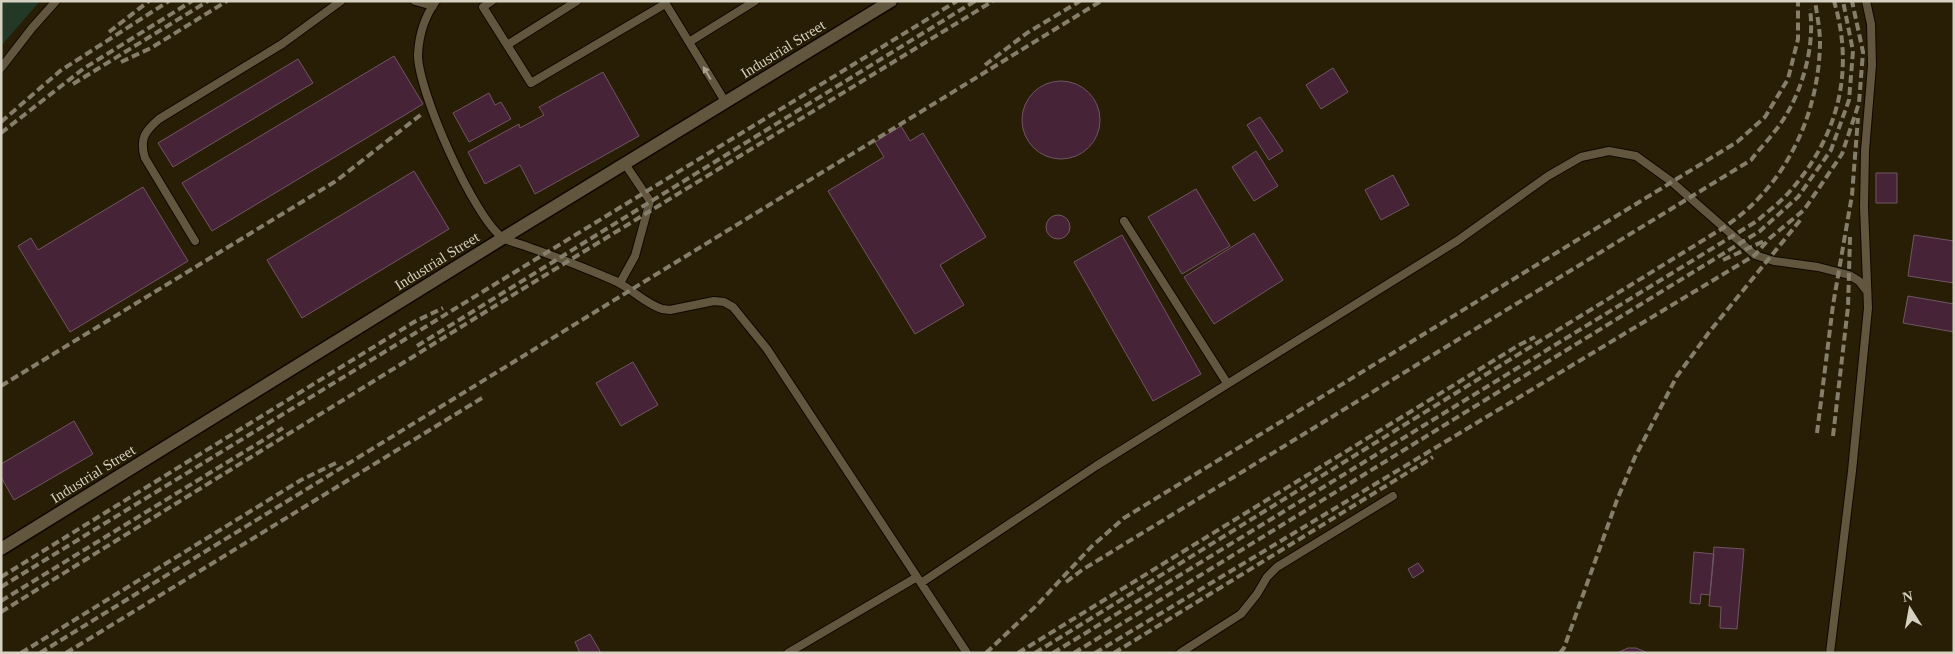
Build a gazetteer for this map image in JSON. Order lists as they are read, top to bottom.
{
  "streets": {
    "street": ["Industrial Street"]
  },
  "north": "top"
}
